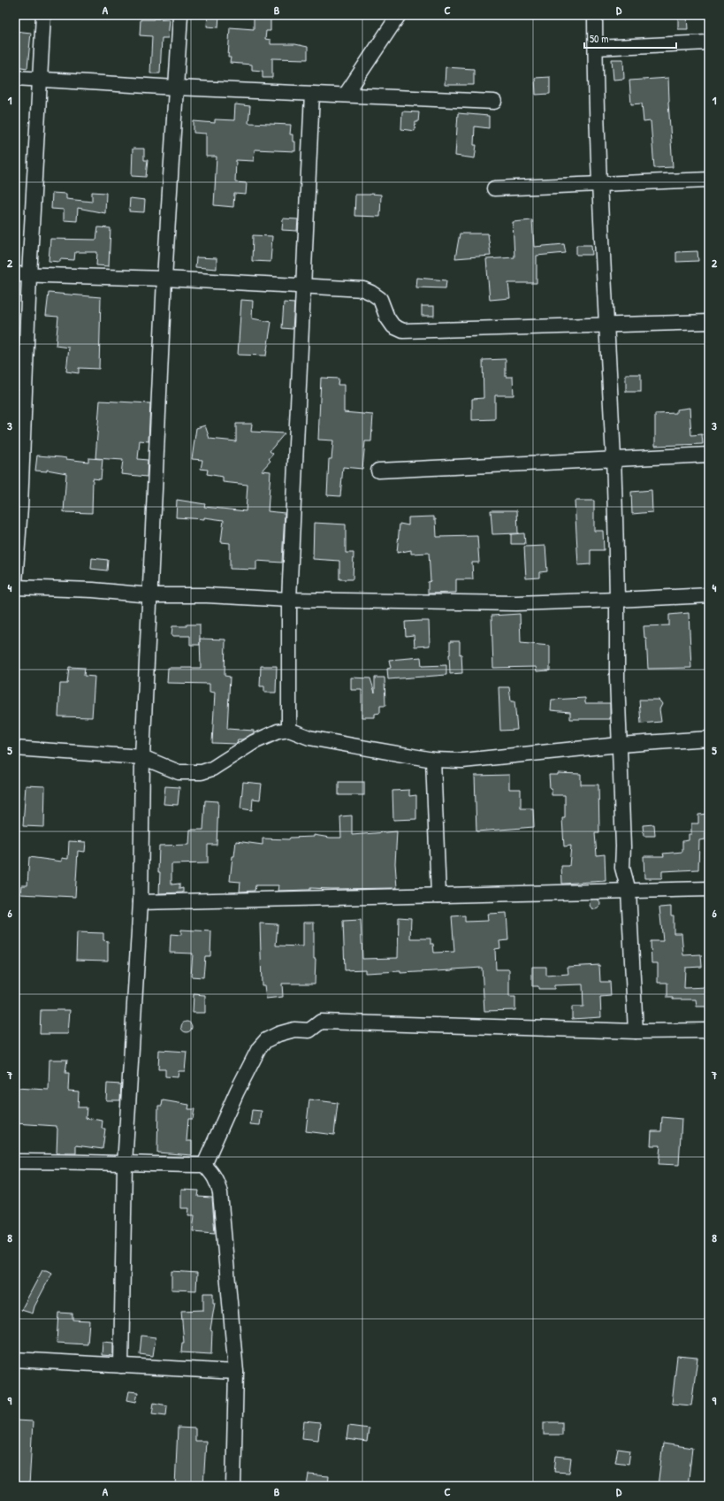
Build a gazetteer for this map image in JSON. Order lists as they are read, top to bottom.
{
  "scale_bar": "50 m",
  "grid": {
    "columns": [
      "A",
      "B",
      "C",
      "D"
    ],
    "rows": [
      "1",
      "2",
      "3",
      "4",
      "5",
      "6",
      "7",
      "8",
      "9"
    ]
  }
}
